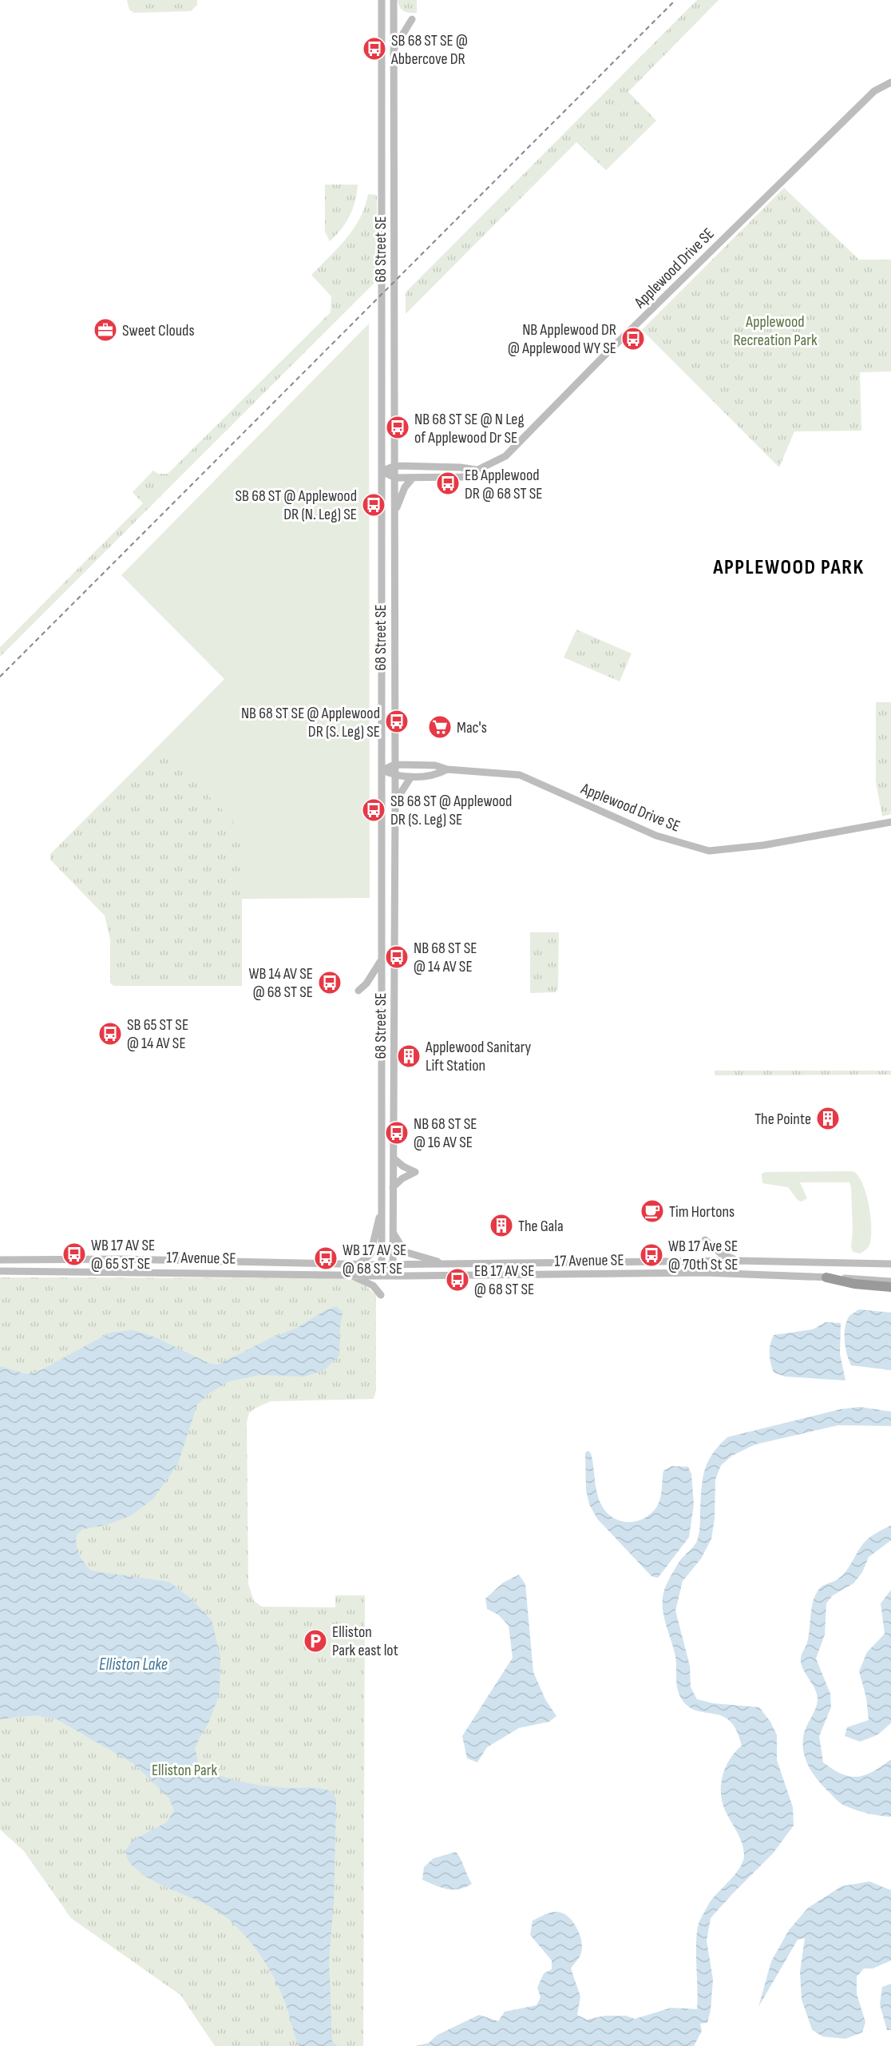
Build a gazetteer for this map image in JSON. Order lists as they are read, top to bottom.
{
  "streets": {
    "main road": ["68 Street SE", "Applewood Drive SE", "17 Avenue SE"]
  },
  "crossings": [
    ["68 Street SE", "Applewood Drive SE"],
    ["68 Street SE", "17 Avenue SE"]
  ],
  "districts": ["APPLEWOOD PARK"],
  "water": ["Elliston Lake"],
  "parks": ["Applewood Recreation Park", "Elliston Park"],
  "places": {
    "bus stop": [
      "SB 68 ST SE @ Abbercove DR",
      "NB Applewood DR @ Applewood WY SE",
      "NB 68 ST SE @ N Leg of Applewood Dr SE",
      "EB Applewood DR @ 68 ST SE",
      "SB 68 ST @ Applewood DR (N. Leg) SE",
      "NB 68 ST SE @ Applewood DR (S. Leg) SE",
      "SB 68 ST @ Applewood DR (S. Leg) SE",
      "NB 68 ST SE @ 14 AV SE",
      "WB 14 AV SE @ 68 ST SE",
      "SB 65 ST SE @ 14 AV SE",
      "NB 68 ST SE @ 16 AV SE",
      "WB 17 AV SE @ 65 ST SE",
      "WB 17 Ave SE @ 70th St SE",
      "WB 17 AV SE @ 68 ST SE",
      "EB 17 AV SE @ 68 ST SE"
    ],
    "office": ["Sweet Clouds"],
    "supermarket": ["Mac's"],
    "building": ["Applewood Sanitary Lift Station", "The Pointe", "The Gala"],
    "cafe": ["Tim Hortons"],
    "parking": ["Elliston Park east lot"]
  }
}
